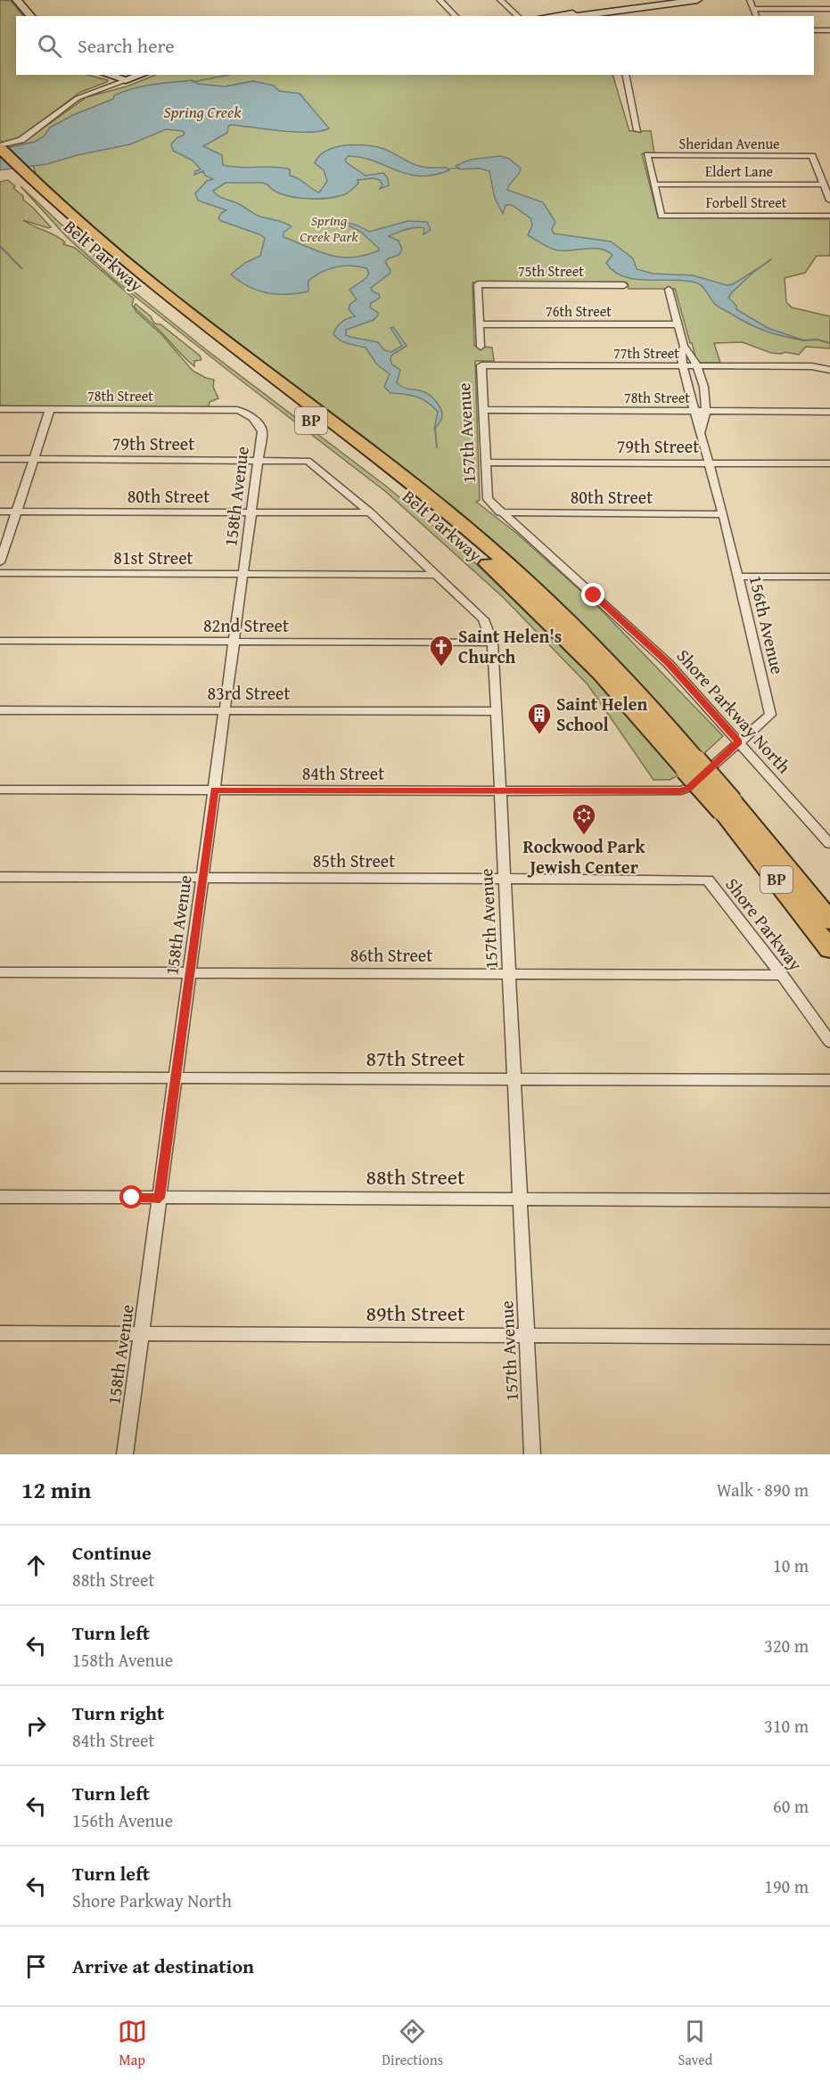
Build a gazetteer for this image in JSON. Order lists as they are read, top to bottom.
{
  "streets": {
    "highway": ["Belt Parkway", "BP"],
    "street": [
      "Sheridan Avenue",
      "Eldert Lane",
      "Forbell Street",
      "75th Street",
      "76th Street",
      "77th Street",
      "78th Street",
      "157th Avenue",
      "79th Street",
      "80th Street",
      "158th Avenue",
      "81st Street",
      "156th Avenue",
      "82nd Street",
      "83rd Street",
      "Shore Parkway North",
      "84th Street",
      "85th Street",
      "Shore Parkway",
      "86th Street",
      "87th Street",
      "88th Street",
      "89th Street"
    ]
  },
  "crossings": [
    ["Sheridan Avenue", "Eldert Lane"],
    ["Sheridan Avenue", "Forbell Street"],
    ["Eldert Lane", "Forbell Street"],
    ["Belt Parkway", "156th Avenue"],
    ["Belt Parkway", "84th Street"],
    ["75th Street", "76th Street"],
    ["76th Street", "156th Avenue"],
    ["77th Street", "157th Avenue"],
    ["77th Street", "156th Avenue"],
    ["78th Street", "157th Avenue"],
    ["78th Street", "158th Avenue"],
    ["78th Street", "156th Avenue"],
    ["157th Avenue", "79th Street"],
    ["157th Avenue", "80th Street"],
    ["157th Avenue", "81st Street"],
    ["157th Avenue", "82nd Street"],
    ["157th Avenue", "83rd Street"],
    ["157th Avenue", "Shore Parkway North"],
    ["157th Avenue", "84th Street"],
    ["157th Avenue", "85th Street"],
    ["157th Avenue", "86th Street"],
    ["157th Avenue", "87th Street"],
    ["157th Avenue", "88th Street"],
    ["157th Avenue", "89th Street"],
    ["79th Street", "158th Avenue"],
    ["79th Street", "156th Avenue"],
    ["80th Street", "158th Avenue"],
    ["80th Street", "156th Avenue"],
    ["80th Street", "Shore Parkway North"],
    ["158th Avenue", "81st Street"],
    ["158th Avenue", "82nd Street"],
    ["158th Avenue", "83rd Street"],
    ["158th Avenue", "84th Street"],
    ["158th Avenue", "85th Street"],
    ["158th Avenue", "86th Street"],
    ["158th Avenue", "87th Street"],
    ["158th Avenue", "88th Street"],
    ["158th Avenue", "89th Street"],
    ["156th Avenue", "Shore Parkway North"],
    ["156th Avenue", "84th Street"],
    ["85th Street", "Shore Parkway"],
    ["Shore Parkway", "86th Street"]
  ],
  "water": ["Spring Creek"],
  "parks": ["Spring Creek Park"],
  "places": {
    "church": ["Saint Helen's Church"],
    "building": ["Saint Helen School"],
    "synagogue": ["Rockwood Park Jewish Center"]
  },
  "page": {
    "search": "Search here",
    "heading": ["12 min", "Walk · 890 m"],
    "list": [
      ["Continue", "88th Street", "10 m"],
      ["Turn left", "158th Avenue", "320 m"],
      ["Turn right", "84th Street", "310 m"],
      ["Turn left", "156th Avenue", "60 m"],
      ["Turn left", "Shore Parkway North", "190 m"],
      "Arrive at destination"
    ],
    "nav": ["Map", "Directions", "Saved"]
  }
}
